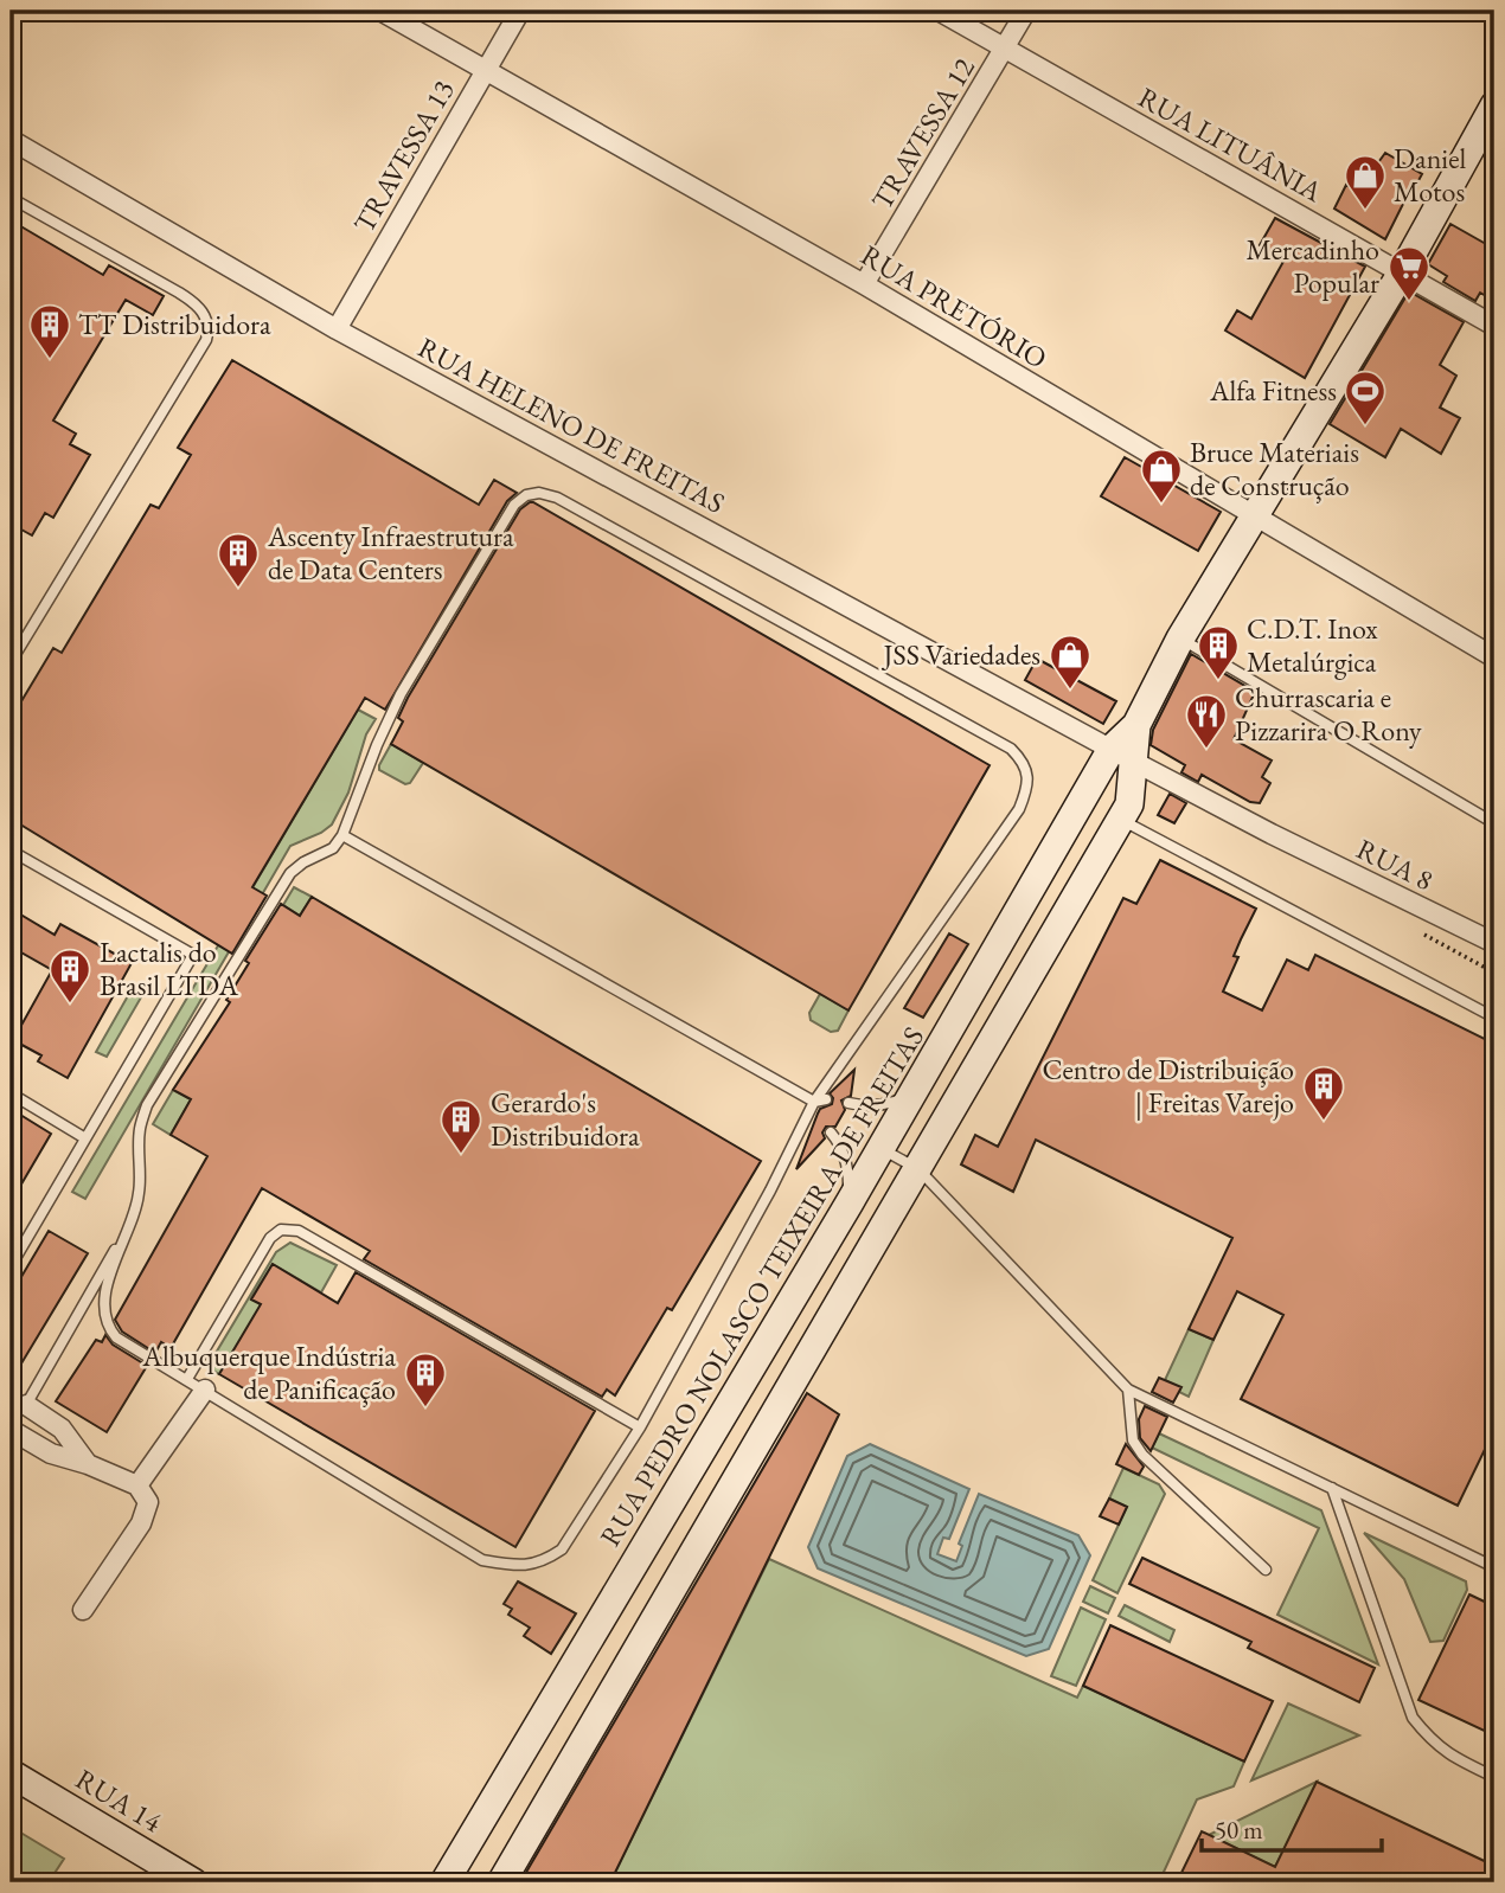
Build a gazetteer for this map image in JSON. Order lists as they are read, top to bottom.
{
  "streets": {
    "main road": ["RUA PEDRO NOLASCO TEIXEIRA DE FREITAS", "RUA 14"],
    "street": [
      "TRAVESSA 12",
      "RUA LITUÂNIA",
      "TRAVESSA 13",
      "RUA PRETÓRIO",
      "RUA HELENO DE FREITAS",
      "RUA 8"
    ]
  },
  "crossings": [
    ["TRAVESSA 12", "RUA LITUÂNIA"],
    ["TRAVESSA 12", "RUA PRETÓRIO"],
    ["RUA LITUÂNIA", "RUA PEDRO NOLASCO TEIXEIRA DE FREITAS"],
    ["TRAVESSA 13", "RUA PRETÓRIO"],
    ["TRAVESSA 13", "RUA HELENO DE FREITAS"],
    ["RUA PRETÓRIO", "RUA PEDRO NOLASCO TEIXEIRA DE FREITAS"],
    ["RUA HELENO DE FREITAS", "RUA 8"],
    ["RUA HELENO DE FREITAS", "RUA PEDRO NOLASCO TEIXEIRA DE FREITAS"]
  ],
  "places": {
    "shop": ["Daniel Motos", "Bruce Materiais de Construção", "JSS Variedades"],
    "supermarket": ["Mercadinho Popular"],
    "building": [
      "TT Distribuidora",
      "Ascenty Infraestrutura de Data Centers",
      "C.D.T. Inox Metalúrgica",
      "Lactalis do Brasil LTDA",
      "Centro de Distribuição | Freitas Varejo",
      "Gerardo's Distribuidora",
      "Albuquerque Indústria de Panificação"
    ],
    "sports": ["Alfa Fitness"],
    "restaurant": ["Churrascaria e Pizzarira O Rony"]
  },
  "scale_bar": "50 m"
}
